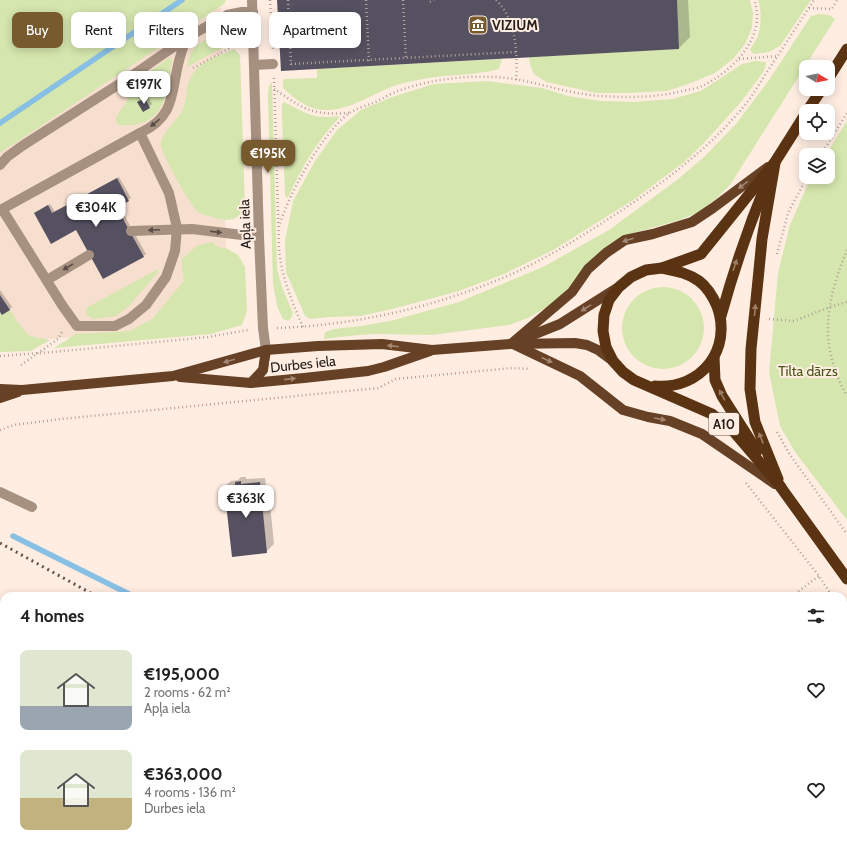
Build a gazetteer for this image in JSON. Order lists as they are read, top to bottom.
{
  "streets": {
    "highway": ["A10"],
    "main road": ["Durbes iela"],
    "street": ["Apļa iela"]
  },
  "crossings": [
    ["Apļa iela", "Durbes iela"]
  ],
  "parks": ["Tilta dārzs"],
  "places": {
    "museum": ["VIZIUM"]
  },
  "north": "right",
  "page": {
    "chip": [
      "Buy",
      "Rent",
      "Filters",
      "New",
      "Apartment"
    ],
    "price": [
      "€197K",
      "€195K",
      "€304K",
      "€363K"
    ],
    "heading": "4 homes",
    "list": [
      {
        "name": "€195,000",
        "note": "2 rooms · 62 m² · Apļa iela"
      },
      {
        "name": "€363,000",
        "note": "4 rooms · 136 m² · Durbes iela"
      }
    ]
  }
}
